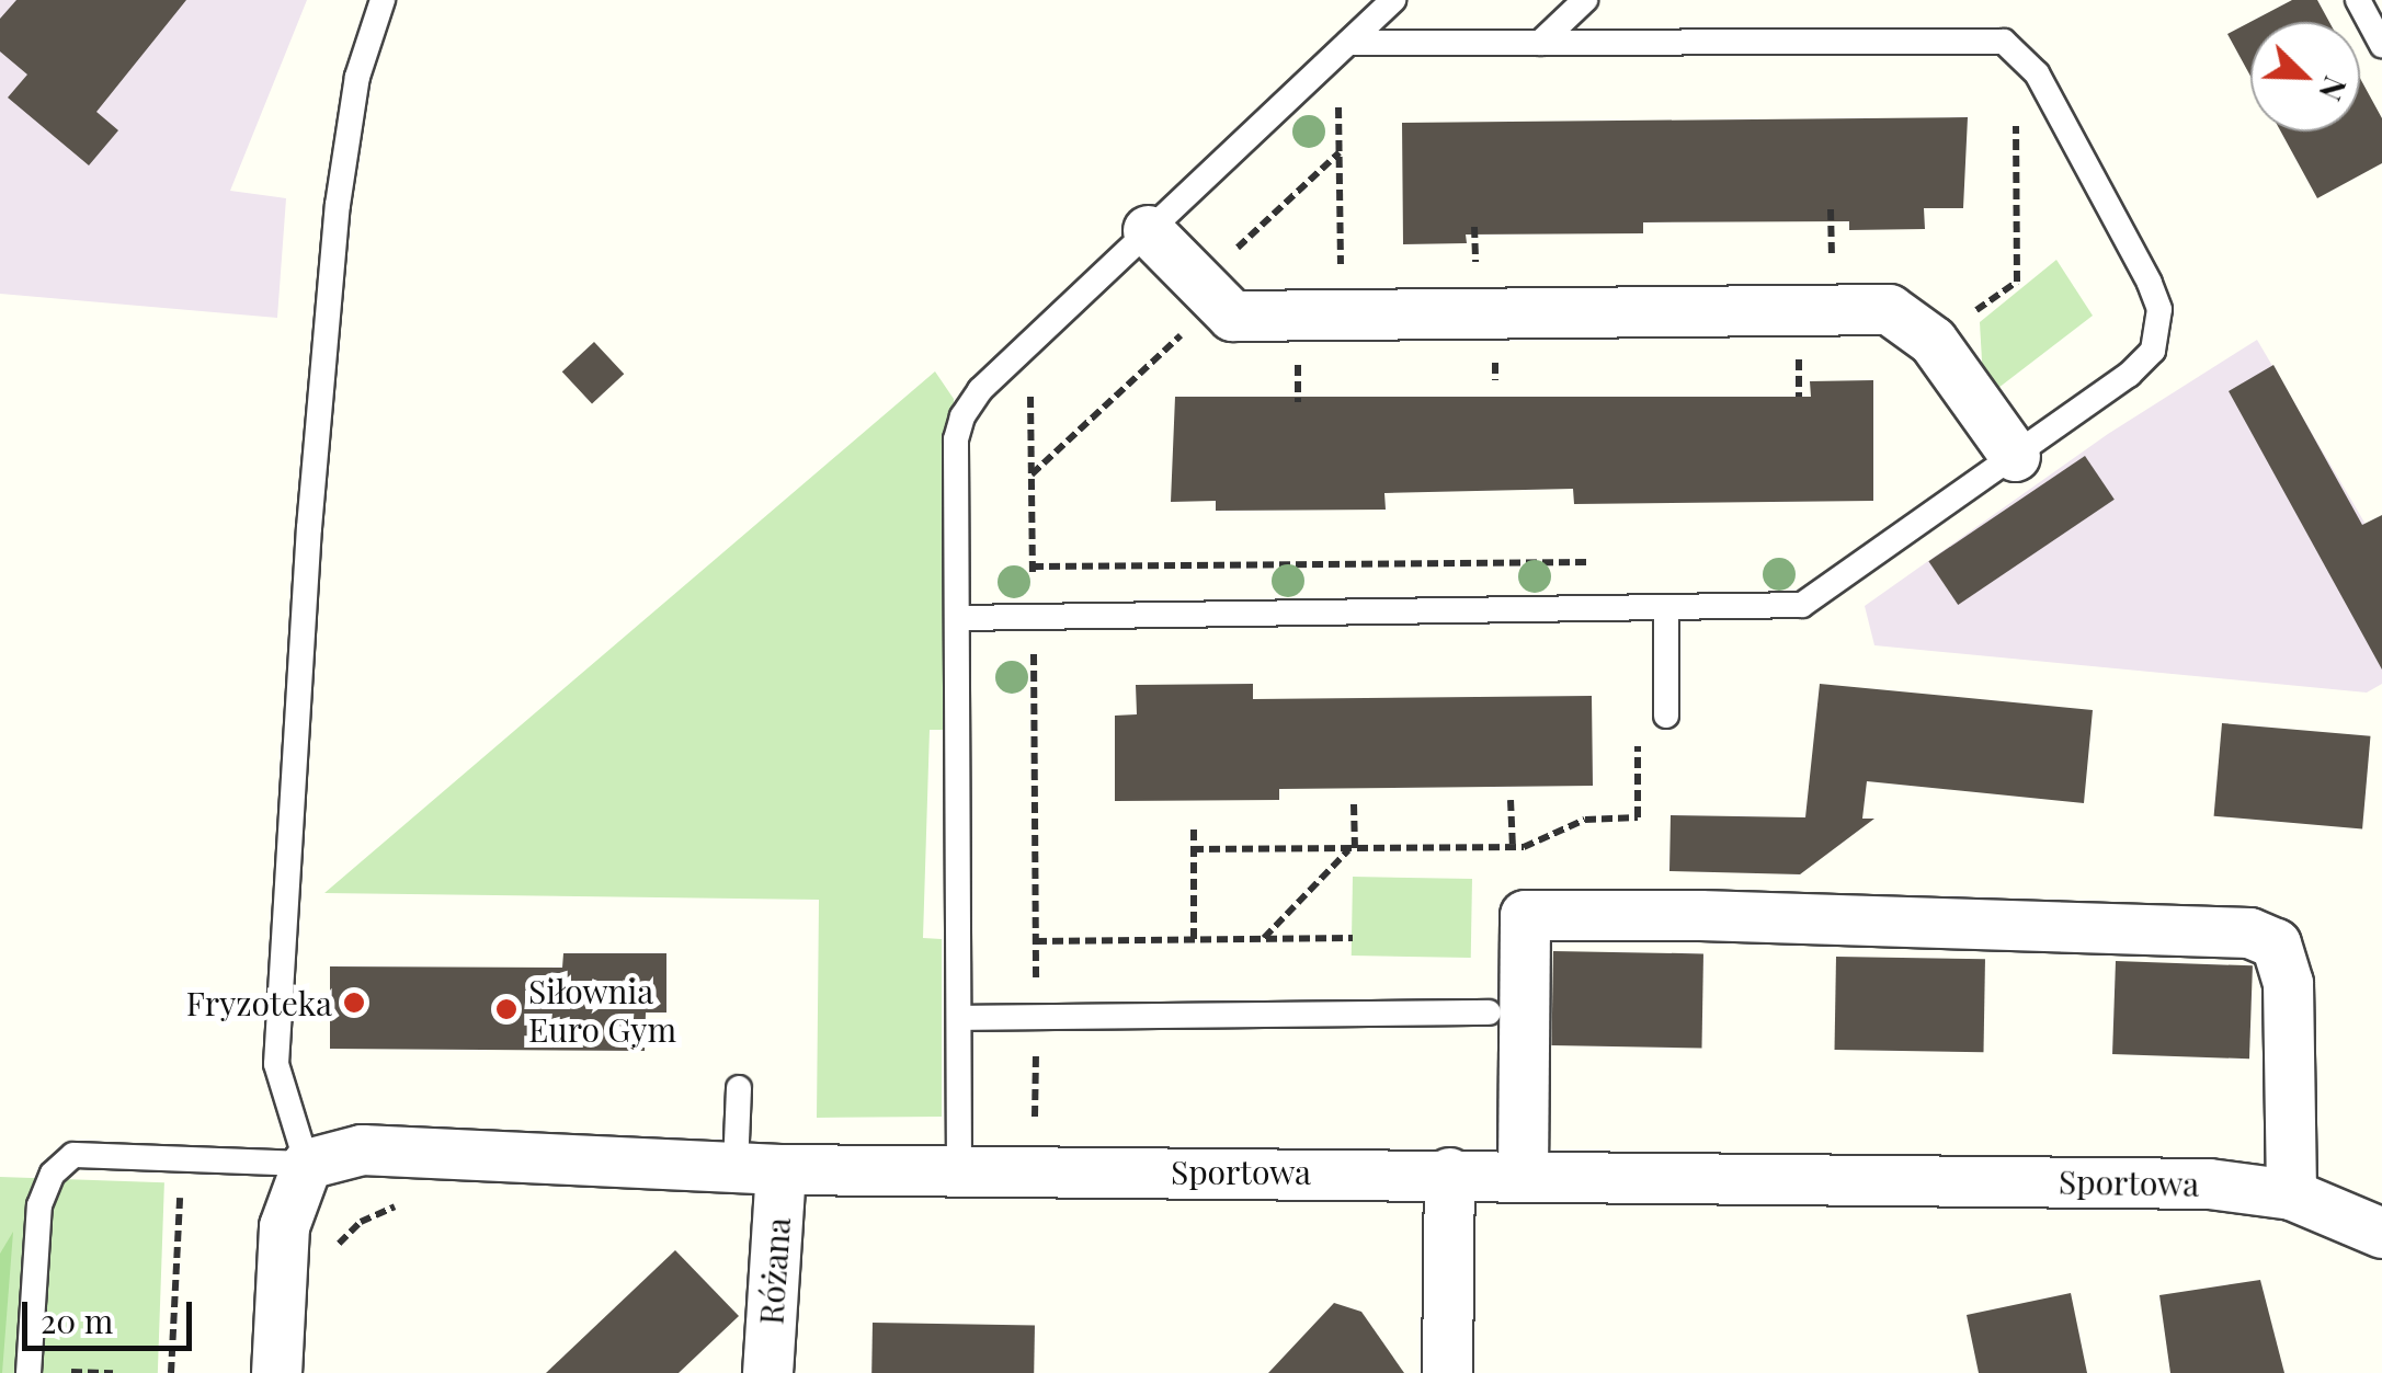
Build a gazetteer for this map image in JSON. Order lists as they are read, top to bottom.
{
  "streets": {
    "street": ["Sportowa", "Różana"]
  },
  "crossings": [
    ["Sportowa", "Różana"]
  ],
  "places": ["Fryzoteka", "Siłownia Euro Gym"],
  "scale_bar": "20 m",
  "north": "bottom right"
}
